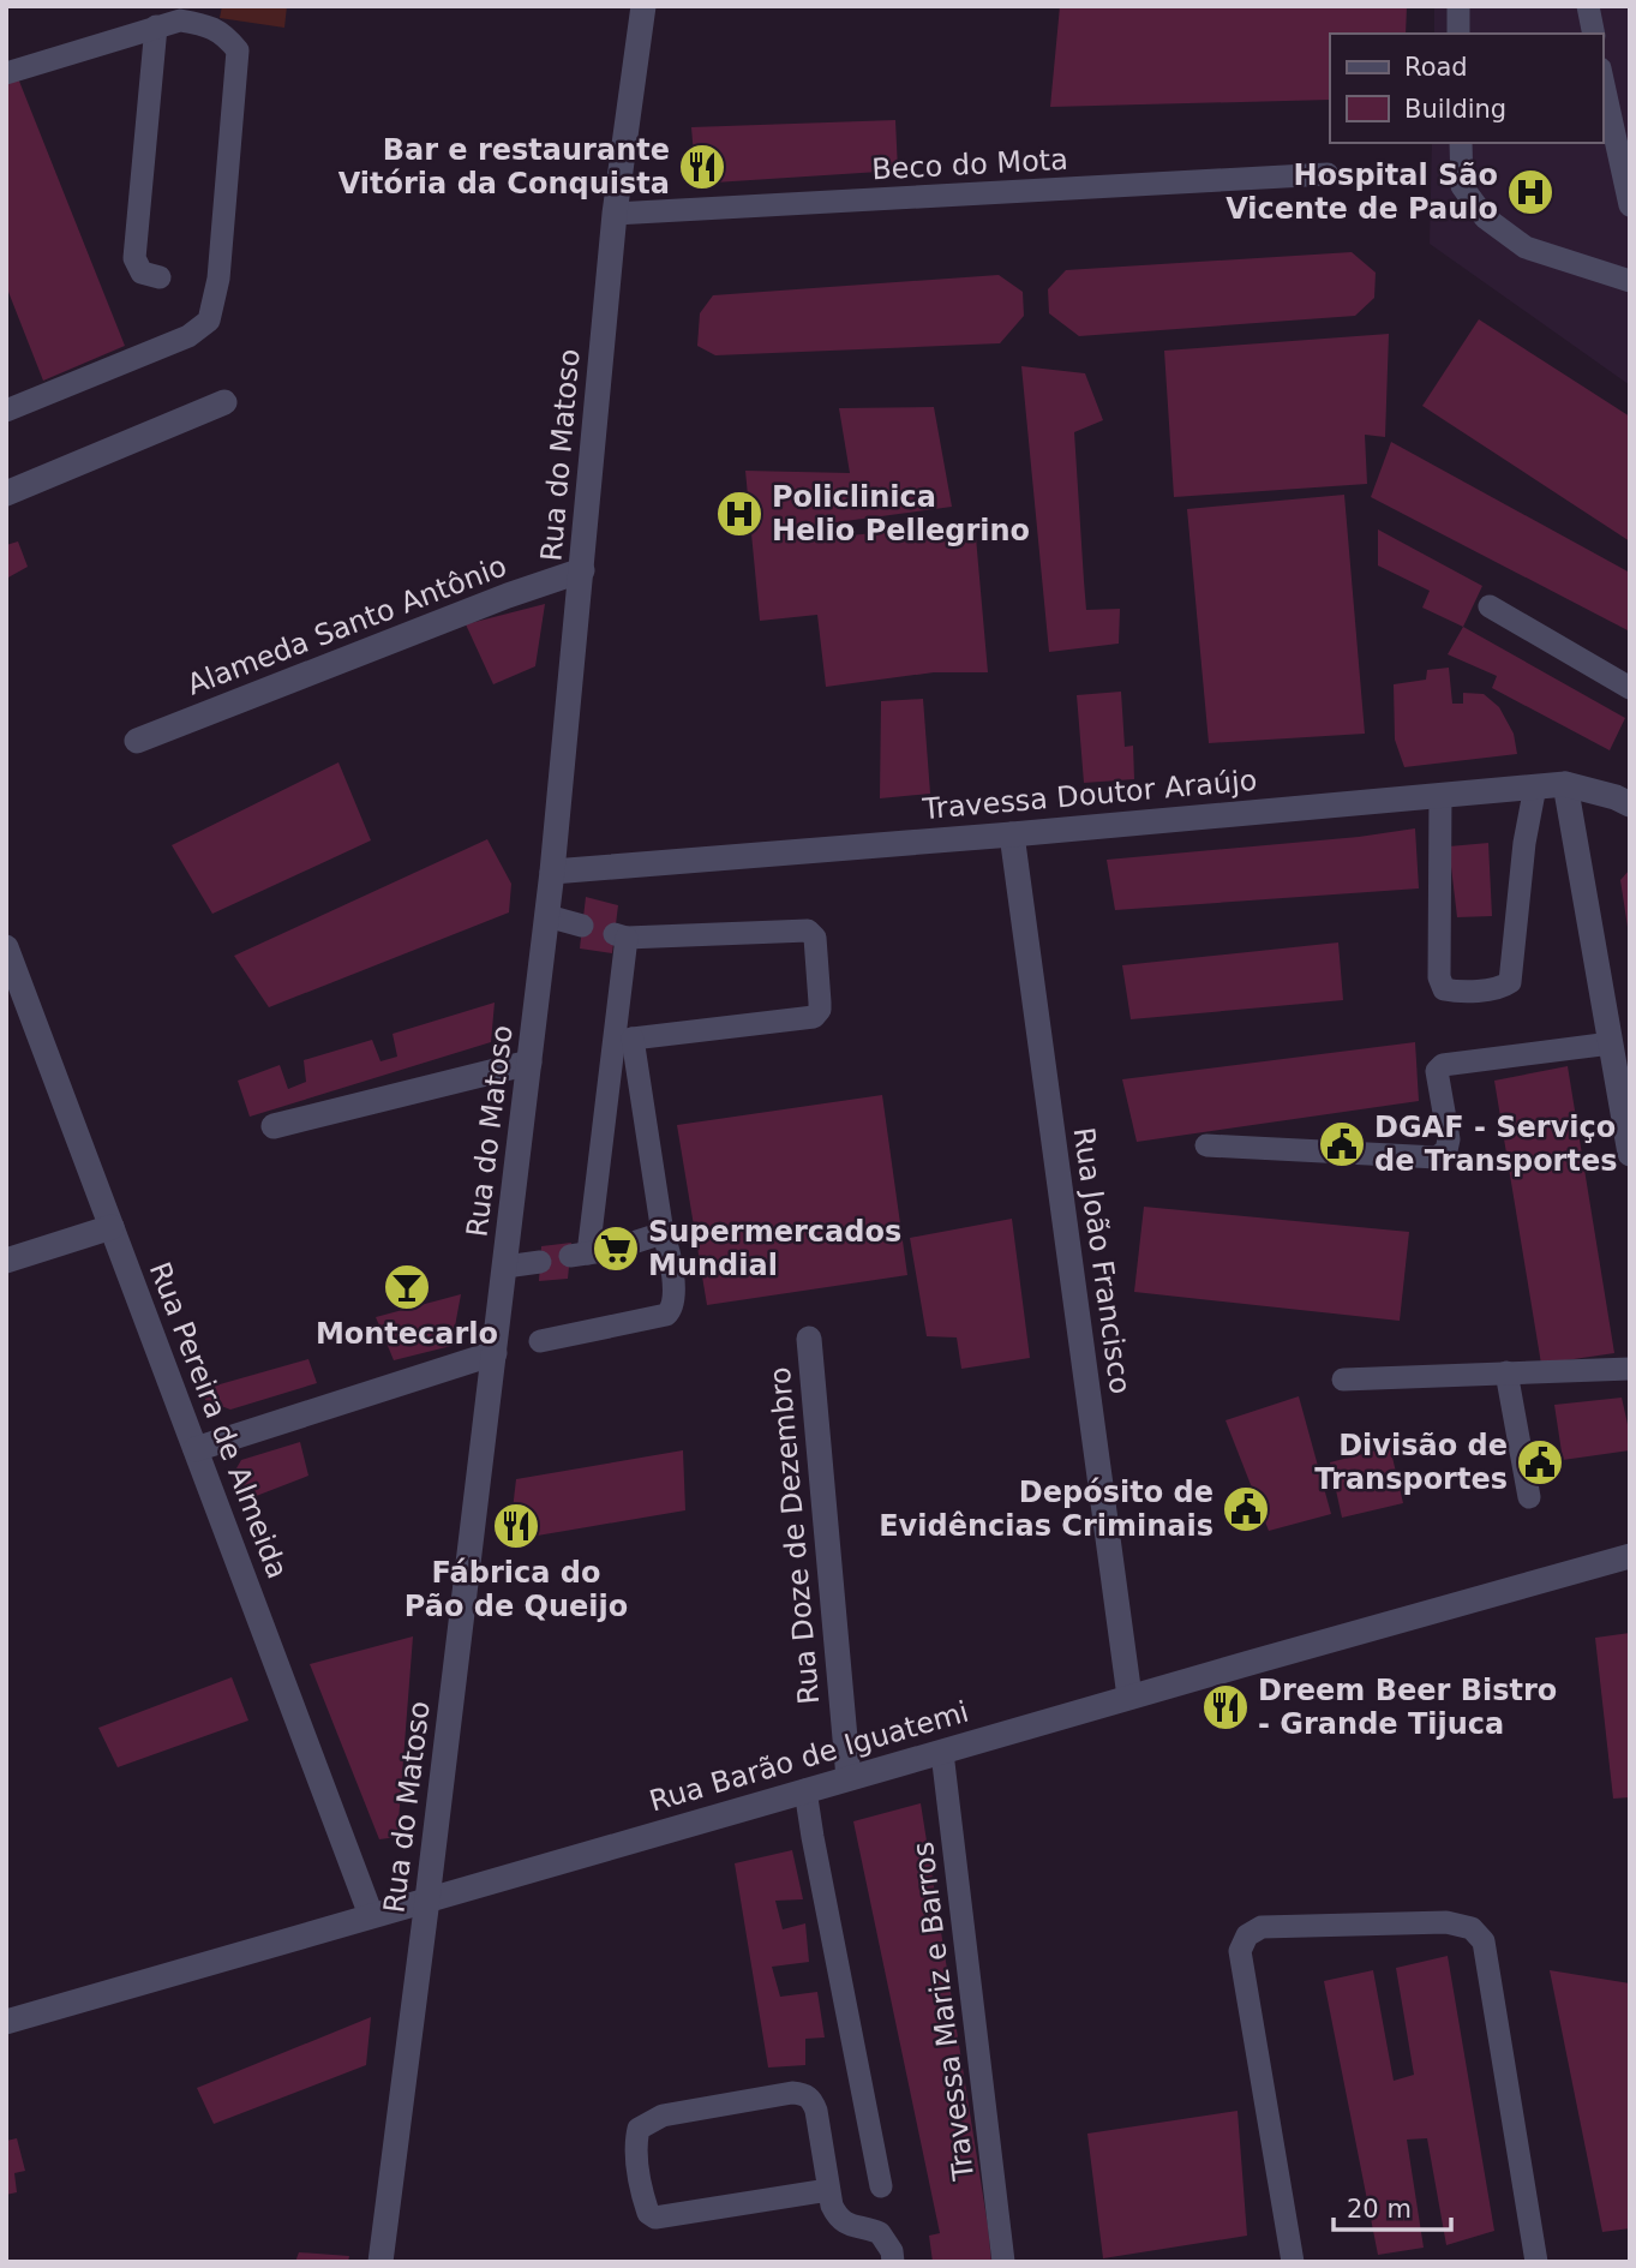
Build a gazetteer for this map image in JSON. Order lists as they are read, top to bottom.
{
  "streets": {
    "street": [
      "Rua do Matoso",
      "Alameda Santo Antônio",
      "Travessa Doutor Araújo",
      "Rua João Francisco",
      "Rua Pereira de Almeida",
      "Rua Doze de Dezembro",
      "Rua Barão de Iguatemi"
    ],
    "lane": ["Beco do Mota", "Travessa Mariz e Barros"]
  },
  "crossings": [
    ["Beco do Mota", "Rua do Matoso"],
    ["Rua do Matoso", "Alameda Santo Antônio"],
    ["Rua do Matoso", "Travessa Doutor Araújo"],
    ["Rua do Matoso", "Rua Barão de Iguatemi"],
    ["Travessa Doutor Araújo", "Rua João Francisco"],
    ["Rua João Francisco", "Rua Barão de Iguatemi"],
    ["Rua Pereira de Almeida", "Rua Barão de Iguatemi"],
    ["Rua Doze de Dezembro", "Rua Barão de Iguatemi"],
    ["Rua Barão de Iguatemi", "Travessa Mariz e Barros"]
  ],
  "places": {
    "restaurant": ["Bar e restaurante Vitória da Conquista", "Fábrica do Pão de Queijo", "Dreem Beer Bistro - Grande Tijuca"],
    "hospital": ["Hospital São Vicente de Paulo", "Policlinica Helio Pellegrino"],
    "public building": ["DGAF - Serviço de Transportes", "Divisão de Transportes", "Depósito de Evidências Criminais"],
    "supermarket": ["Supermercados Mundial"],
    "bar": ["Montecarlo"]
  },
  "legend": ["Road", "Building"],
  "scale_bar": "20 m"
}
